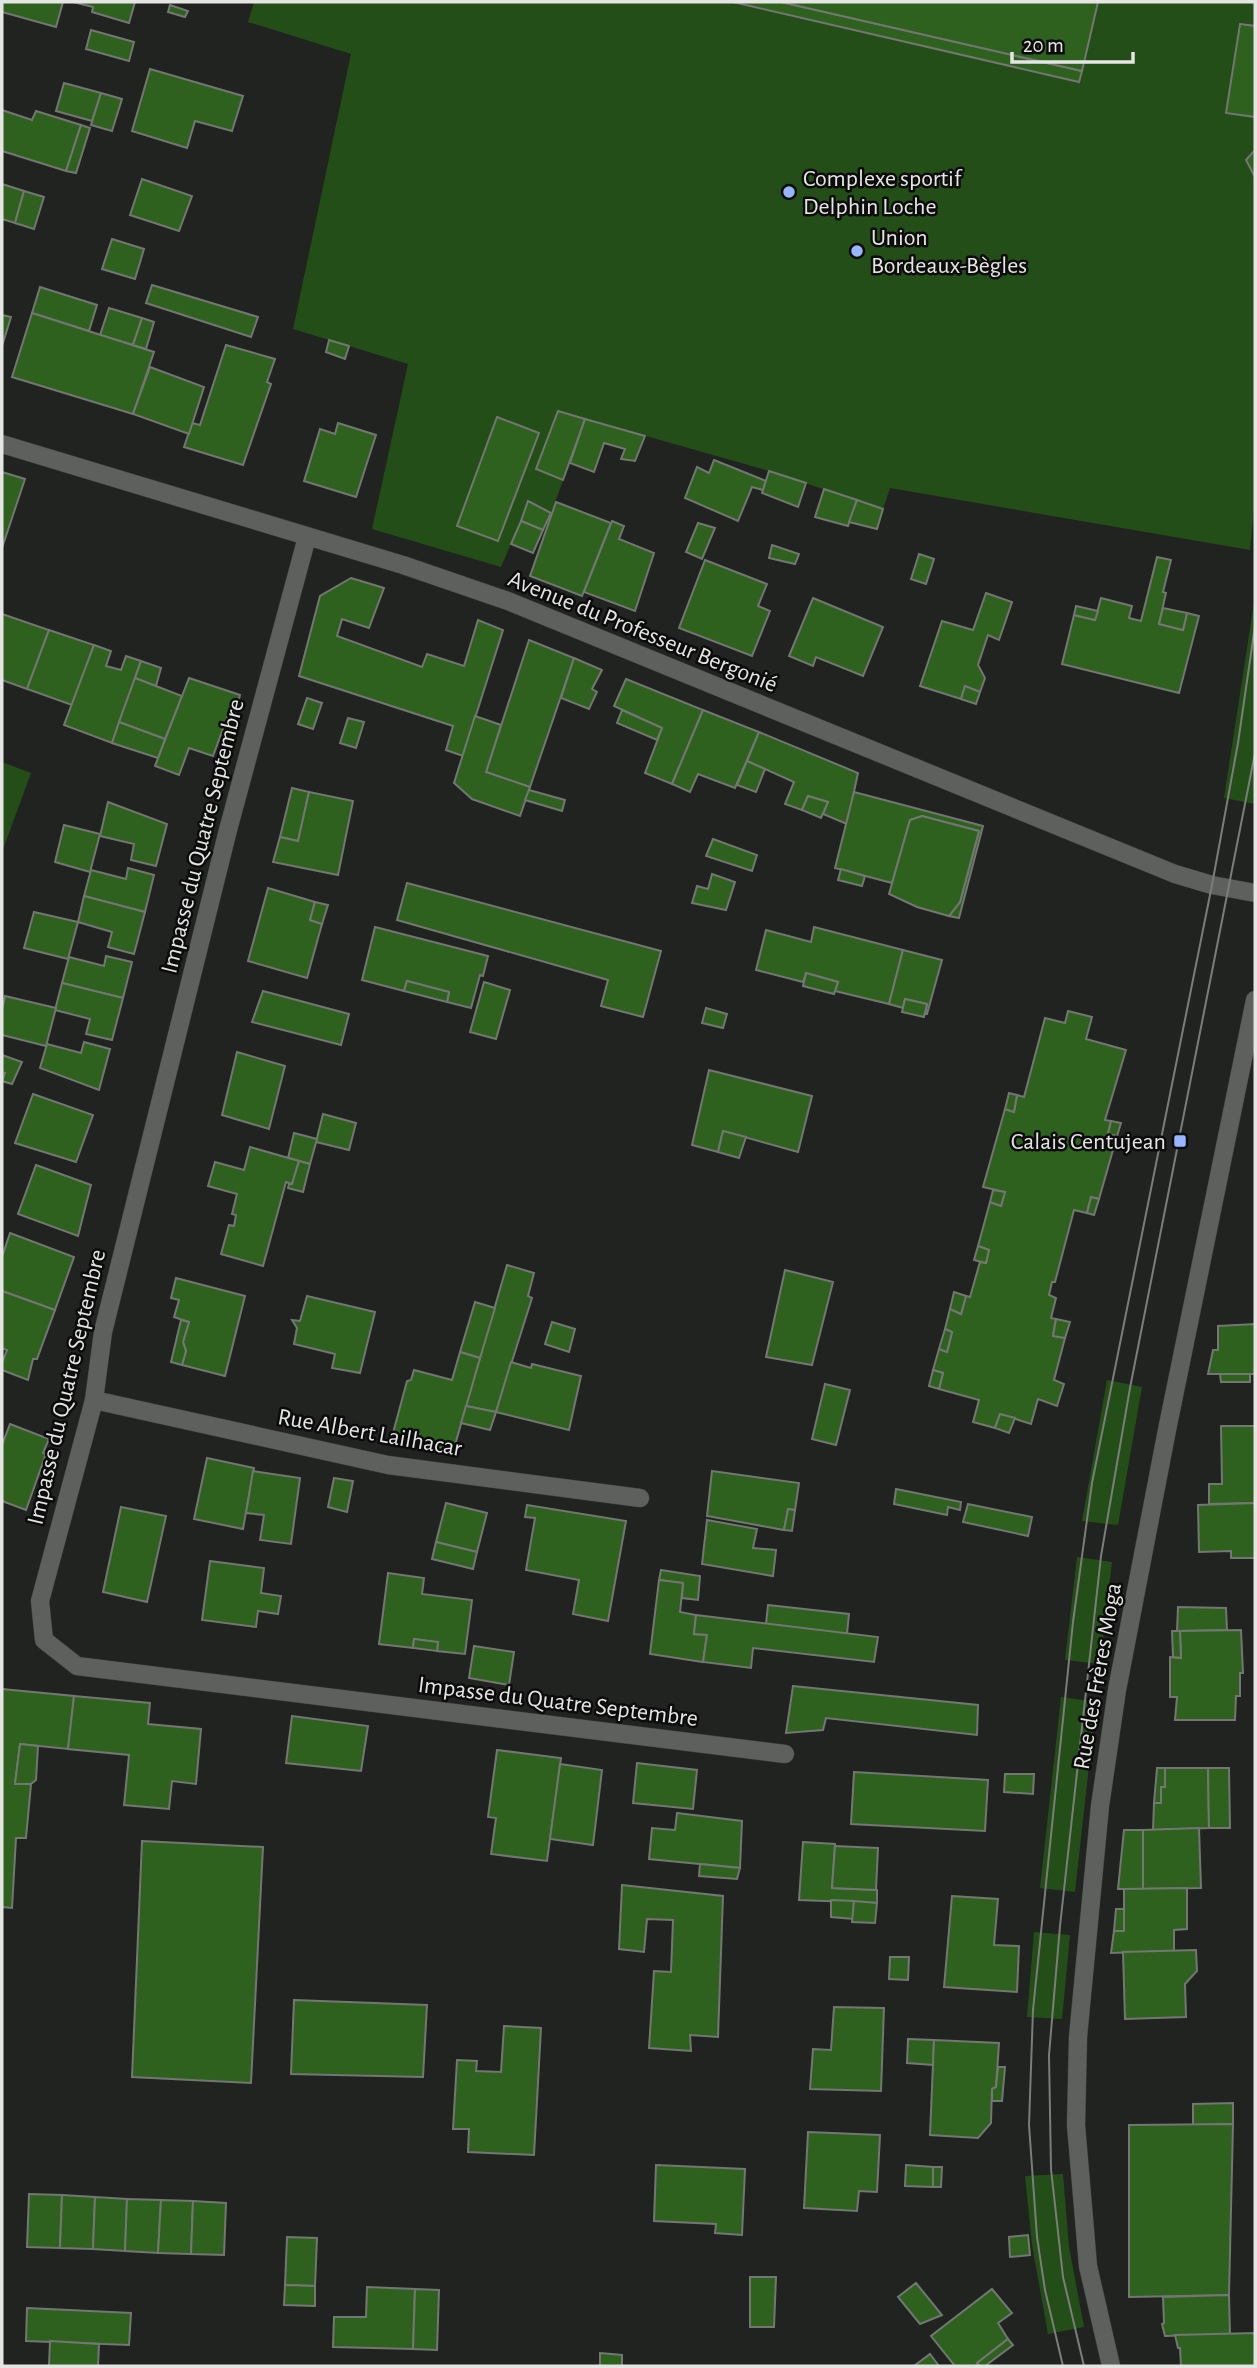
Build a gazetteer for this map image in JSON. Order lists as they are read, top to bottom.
{
  "streets": {
    "street": [
      "Avenue du Professeur Bergonié",
      "Impasse du Quatre Septembre",
      "Rue Albert Lailhacar",
      "Rue des Frères Moga"
    ]
  },
  "crossings": [
    ["Avenue du Professeur Bergonié", "Impasse du Quatre Septembre"],
    ["Impasse du Quatre Septembre", "Rue Albert Lailhacar"]
  ],
  "places": {
    "other": ["Complexe sportif Delphin Loche", "Union Bordeaux-Bègles"],
    "transit": ["Calais Centujean"]
  },
  "scale_bar": "20 m"
}
